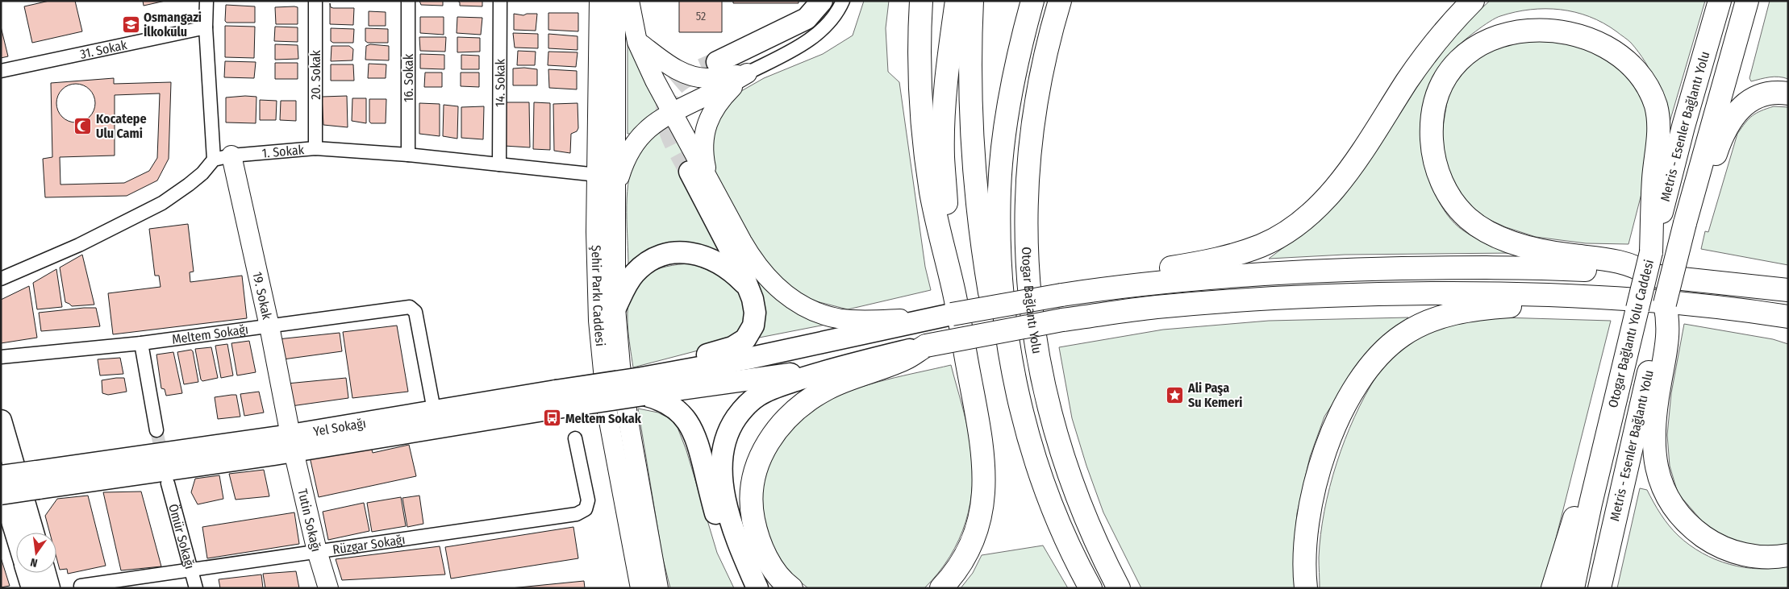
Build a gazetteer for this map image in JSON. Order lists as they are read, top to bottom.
{
  "streets": {
    "highway": ["Metris - Esenler Bağlantı Yolu", "Otogar Bağlantı Yolu", "Otogar Bağlantı Yolu Caddesi"],
    "main road": [
      "19. Sokak",
      "Şehir Parkı Caddesi",
      "Yel Sokağı",
      "Tutin Sokağı"
    ],
    "street": [
      "31. Sokak",
      "20. Sokak",
      "16. Sokak",
      "14. Sokak",
      "1. Sokak",
      "Meltem Sokağı",
      "Ömür Sokağı",
      "Rüzgar Sokağı"
    ]
  },
  "crossings": [
    ["31. Sokak", "19. Sokak"],
    ["20. Sokak", "1. Sokak"],
    ["16. Sokak", "1. Sokak"],
    ["14. Sokak", "1. Sokak"],
    ["Metris - Esenler Bağlantı Yolu", "Otogar Bağlantı Yolu Caddesi"],
    ["1. Sokak", "19. Sokak"],
    ["1. Sokak", "Şehir Parkı Caddesi"],
    ["19. Sokak", "Meltem Sokağı"],
    ["19. Sokak", "Yel Sokağı"],
    ["19. Sokak", "Tutin Sokağı"],
    ["Meltem Sokağı", "Yel Sokağı"],
    ["Yel Sokağı", "Tutin Sokağı"],
    ["Tutin Sokağı", "Rüzgar Sokağı"],
    ["Ömür Sokağı", "Rüzgar Sokağı"]
  ],
  "places": {
    "school or university": ["Osmangazi İlkokulu"],
    "mosque": ["Kocatepe Ulu Cami"],
    "place": ["Ali Paşa Su Kemeri"],
    "bus stop": ["Meltem Sokak"]
  },
  "house_numbers": ["52"],
  "north": "bottom"
}
